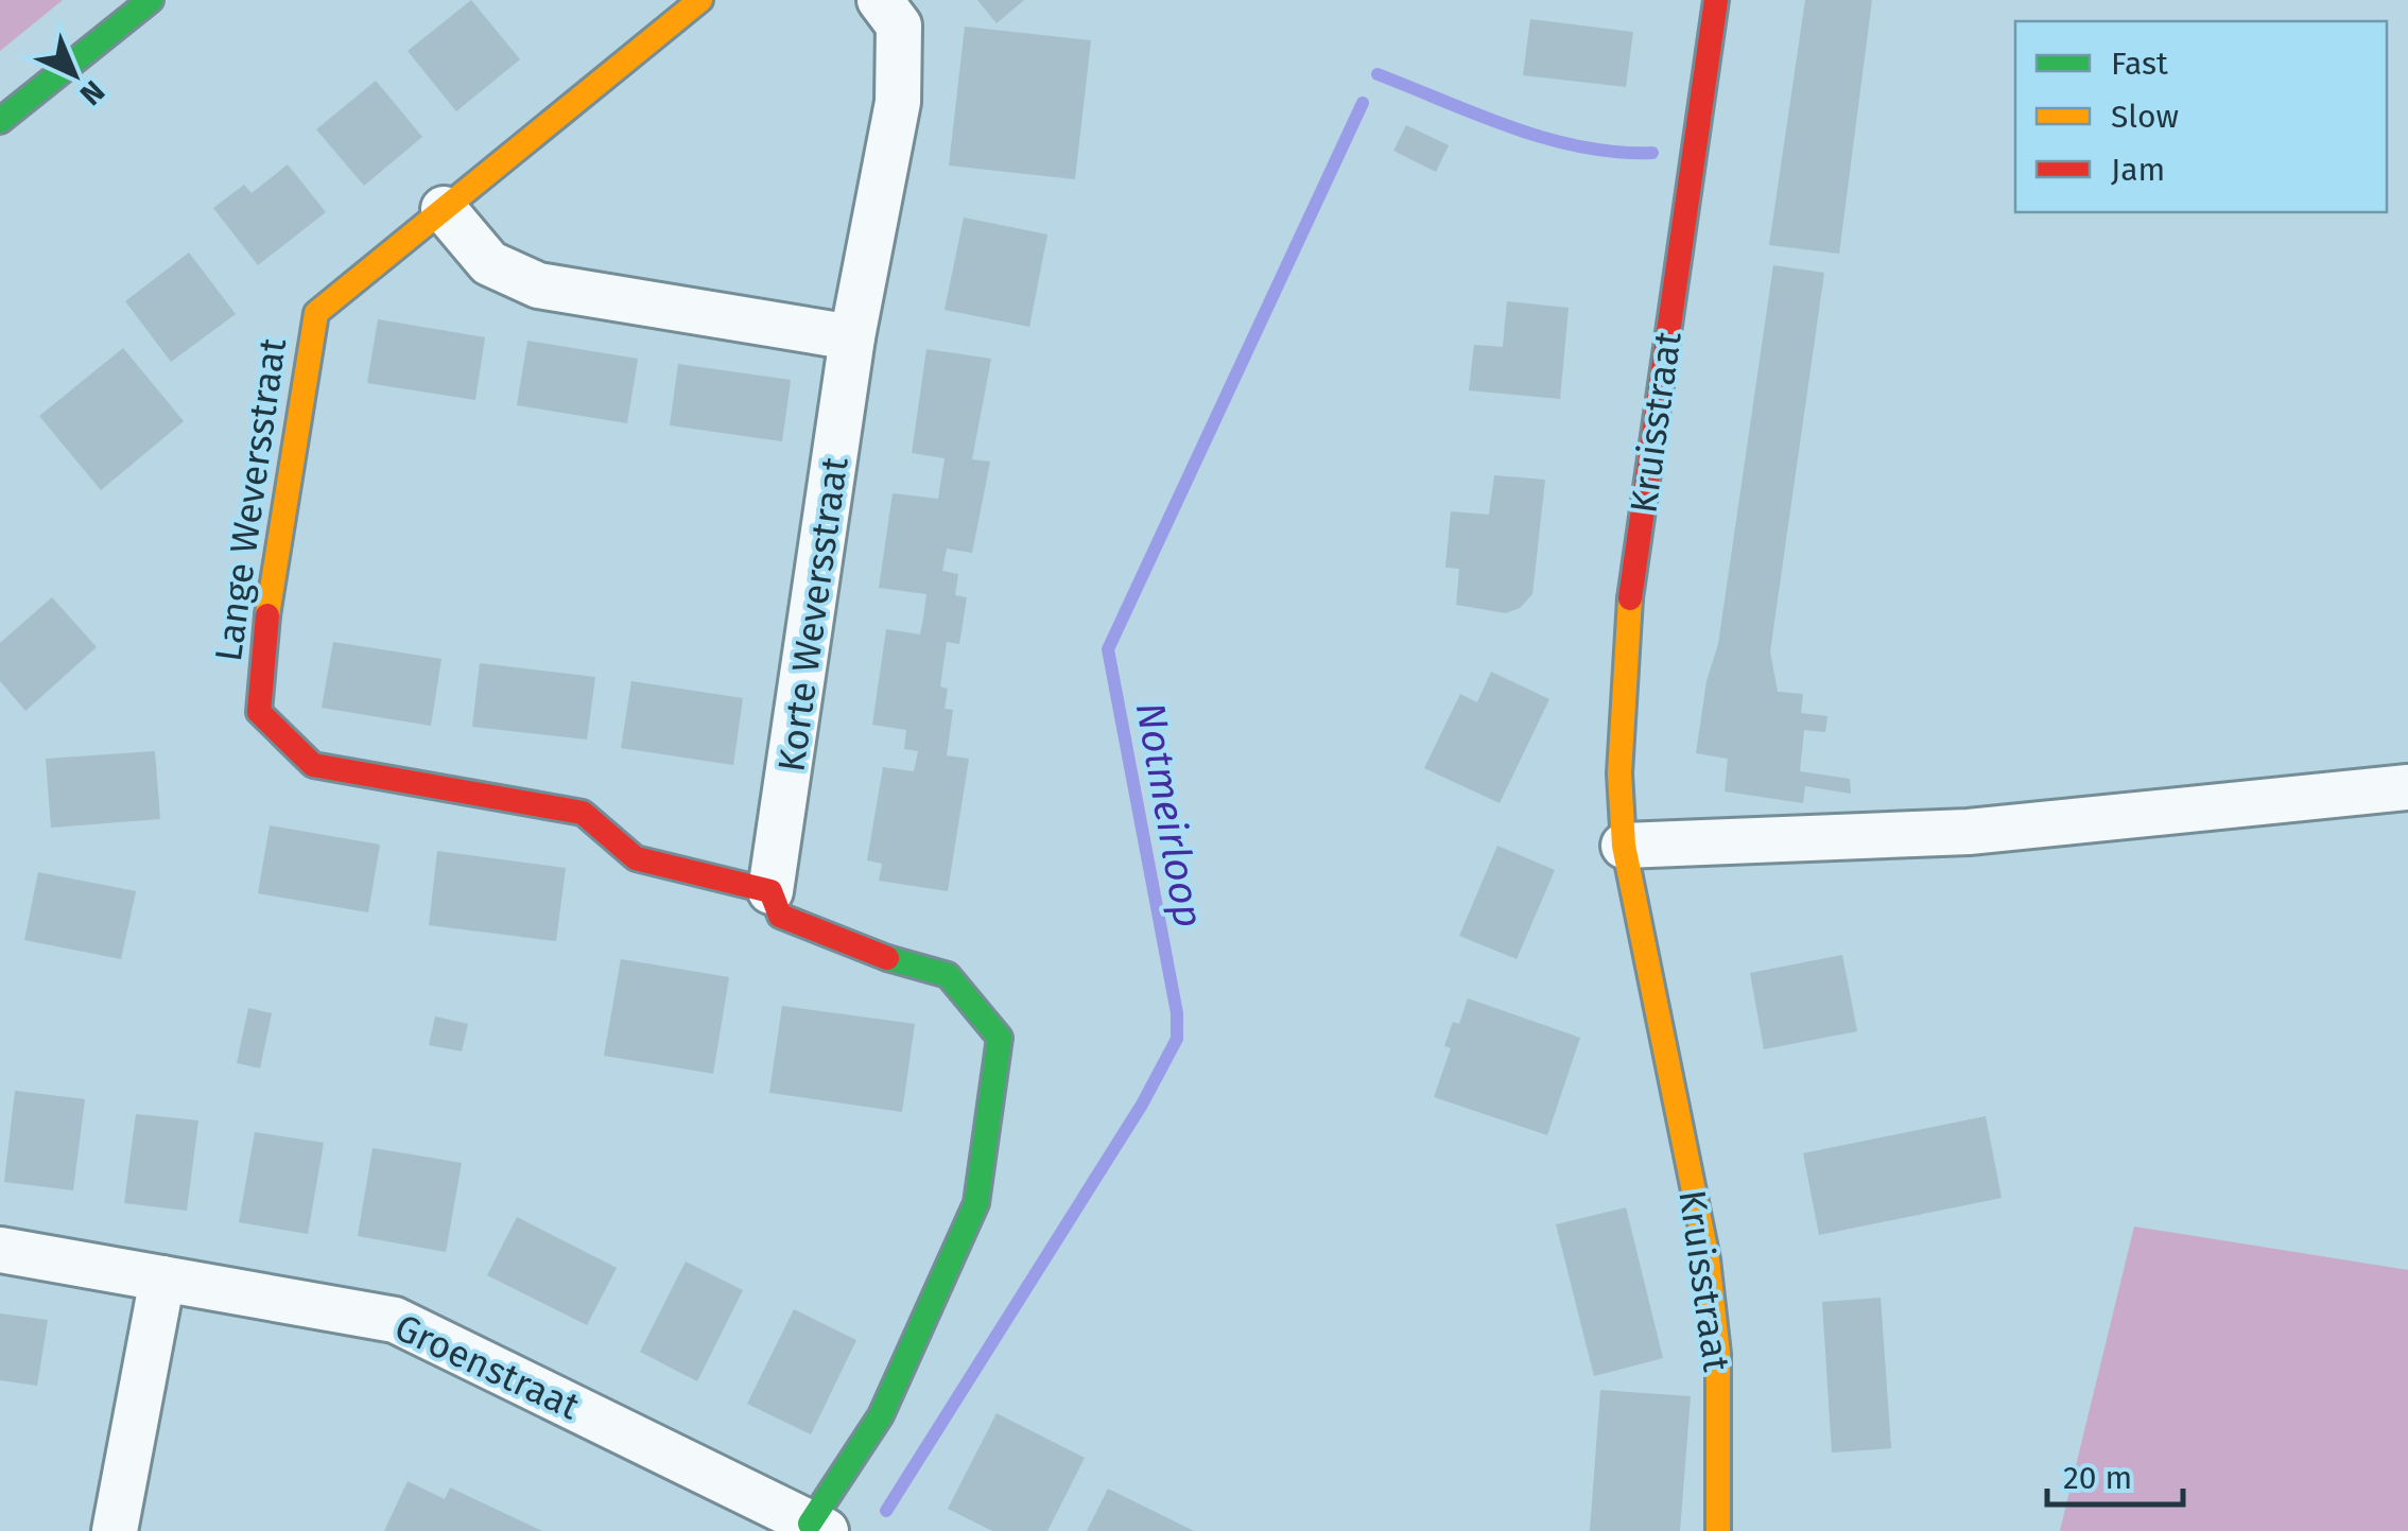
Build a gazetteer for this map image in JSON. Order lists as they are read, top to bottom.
{
  "streets": {
    "street": [
      "Kruisstraat",
      "Lange Weversstraat",
      "Korte Weversstraat",
      "Groenstraat"
    ]
  },
  "crossings": [
    ["Lange Weversstraat", "Korte Weversstraat"]
  ],
  "water": ["Notmeirloop"],
  "legend": ["Fast", "Slow", "Jam"],
  "scale_bar": "20 m",
  "north": "bottom right"
}
